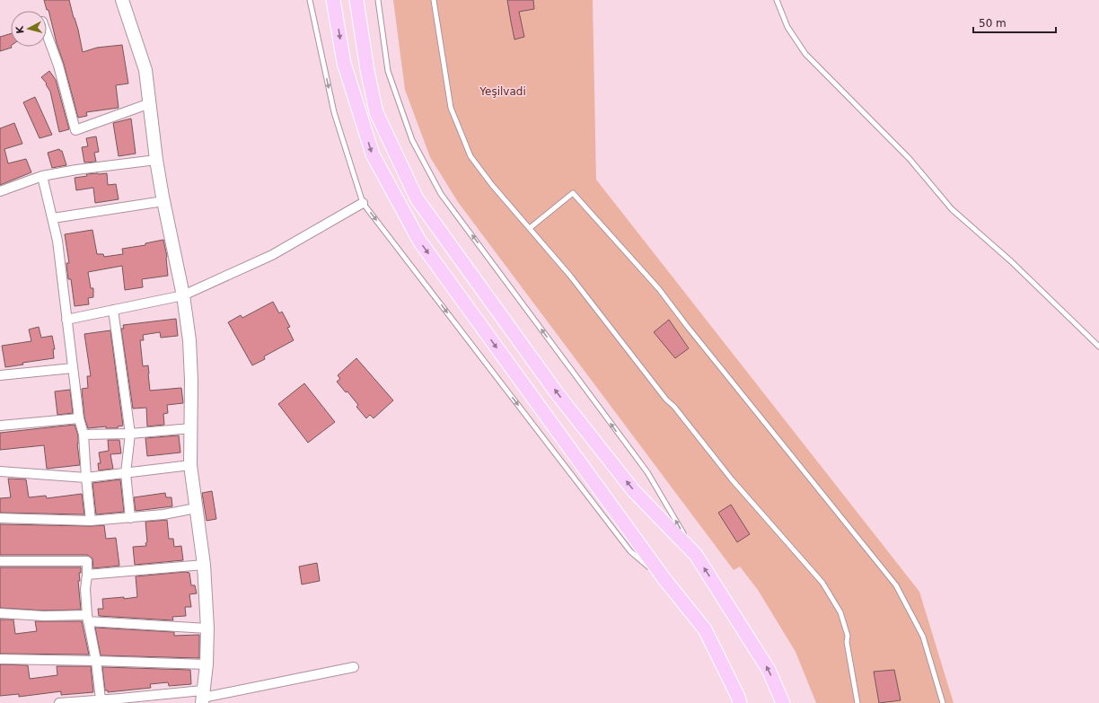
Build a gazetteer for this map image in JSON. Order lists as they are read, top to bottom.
{
  "parks": ["Yeşilvadi"],
  "scale_bar": "50 m",
  "north": "left"
}
